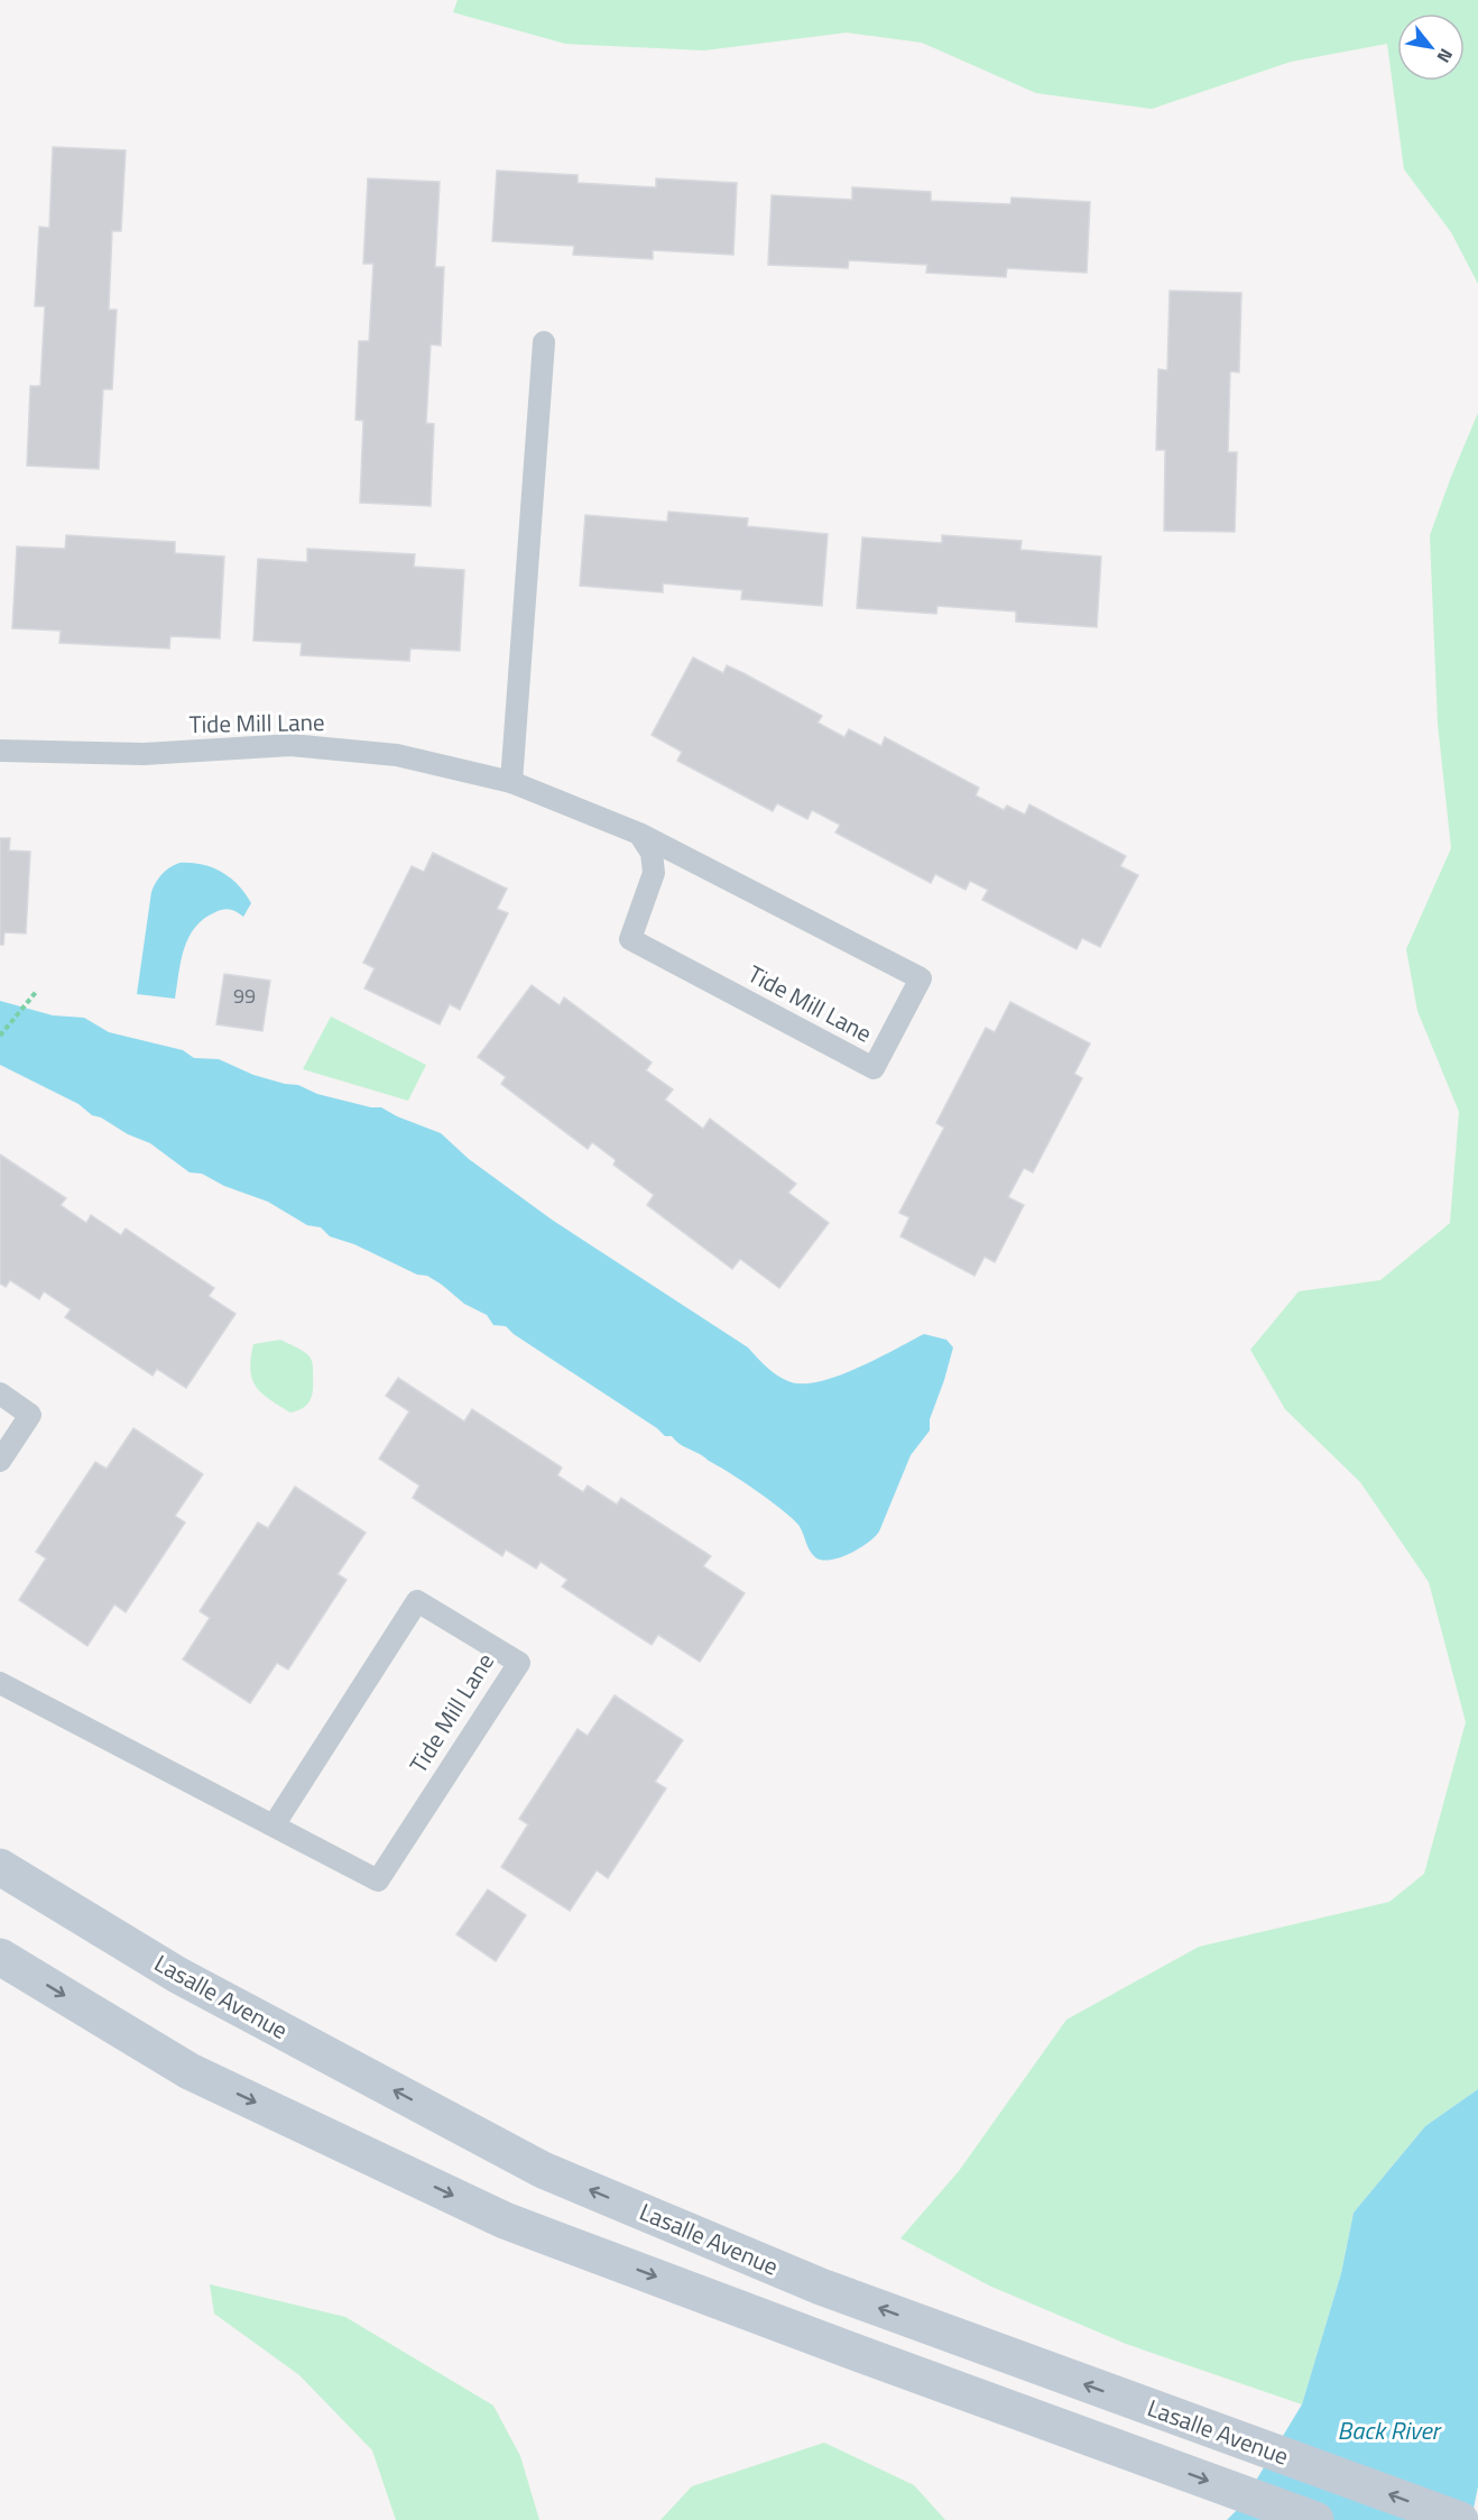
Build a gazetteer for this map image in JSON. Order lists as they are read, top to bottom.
{
  "streets": {
    "main road": ["Lasalle Avenue"],
    "lane": ["Tide Mill Lane"]
  },
  "water": ["Back River"],
  "house_numbers": ["99"],
  "north": "bottom right"
}
